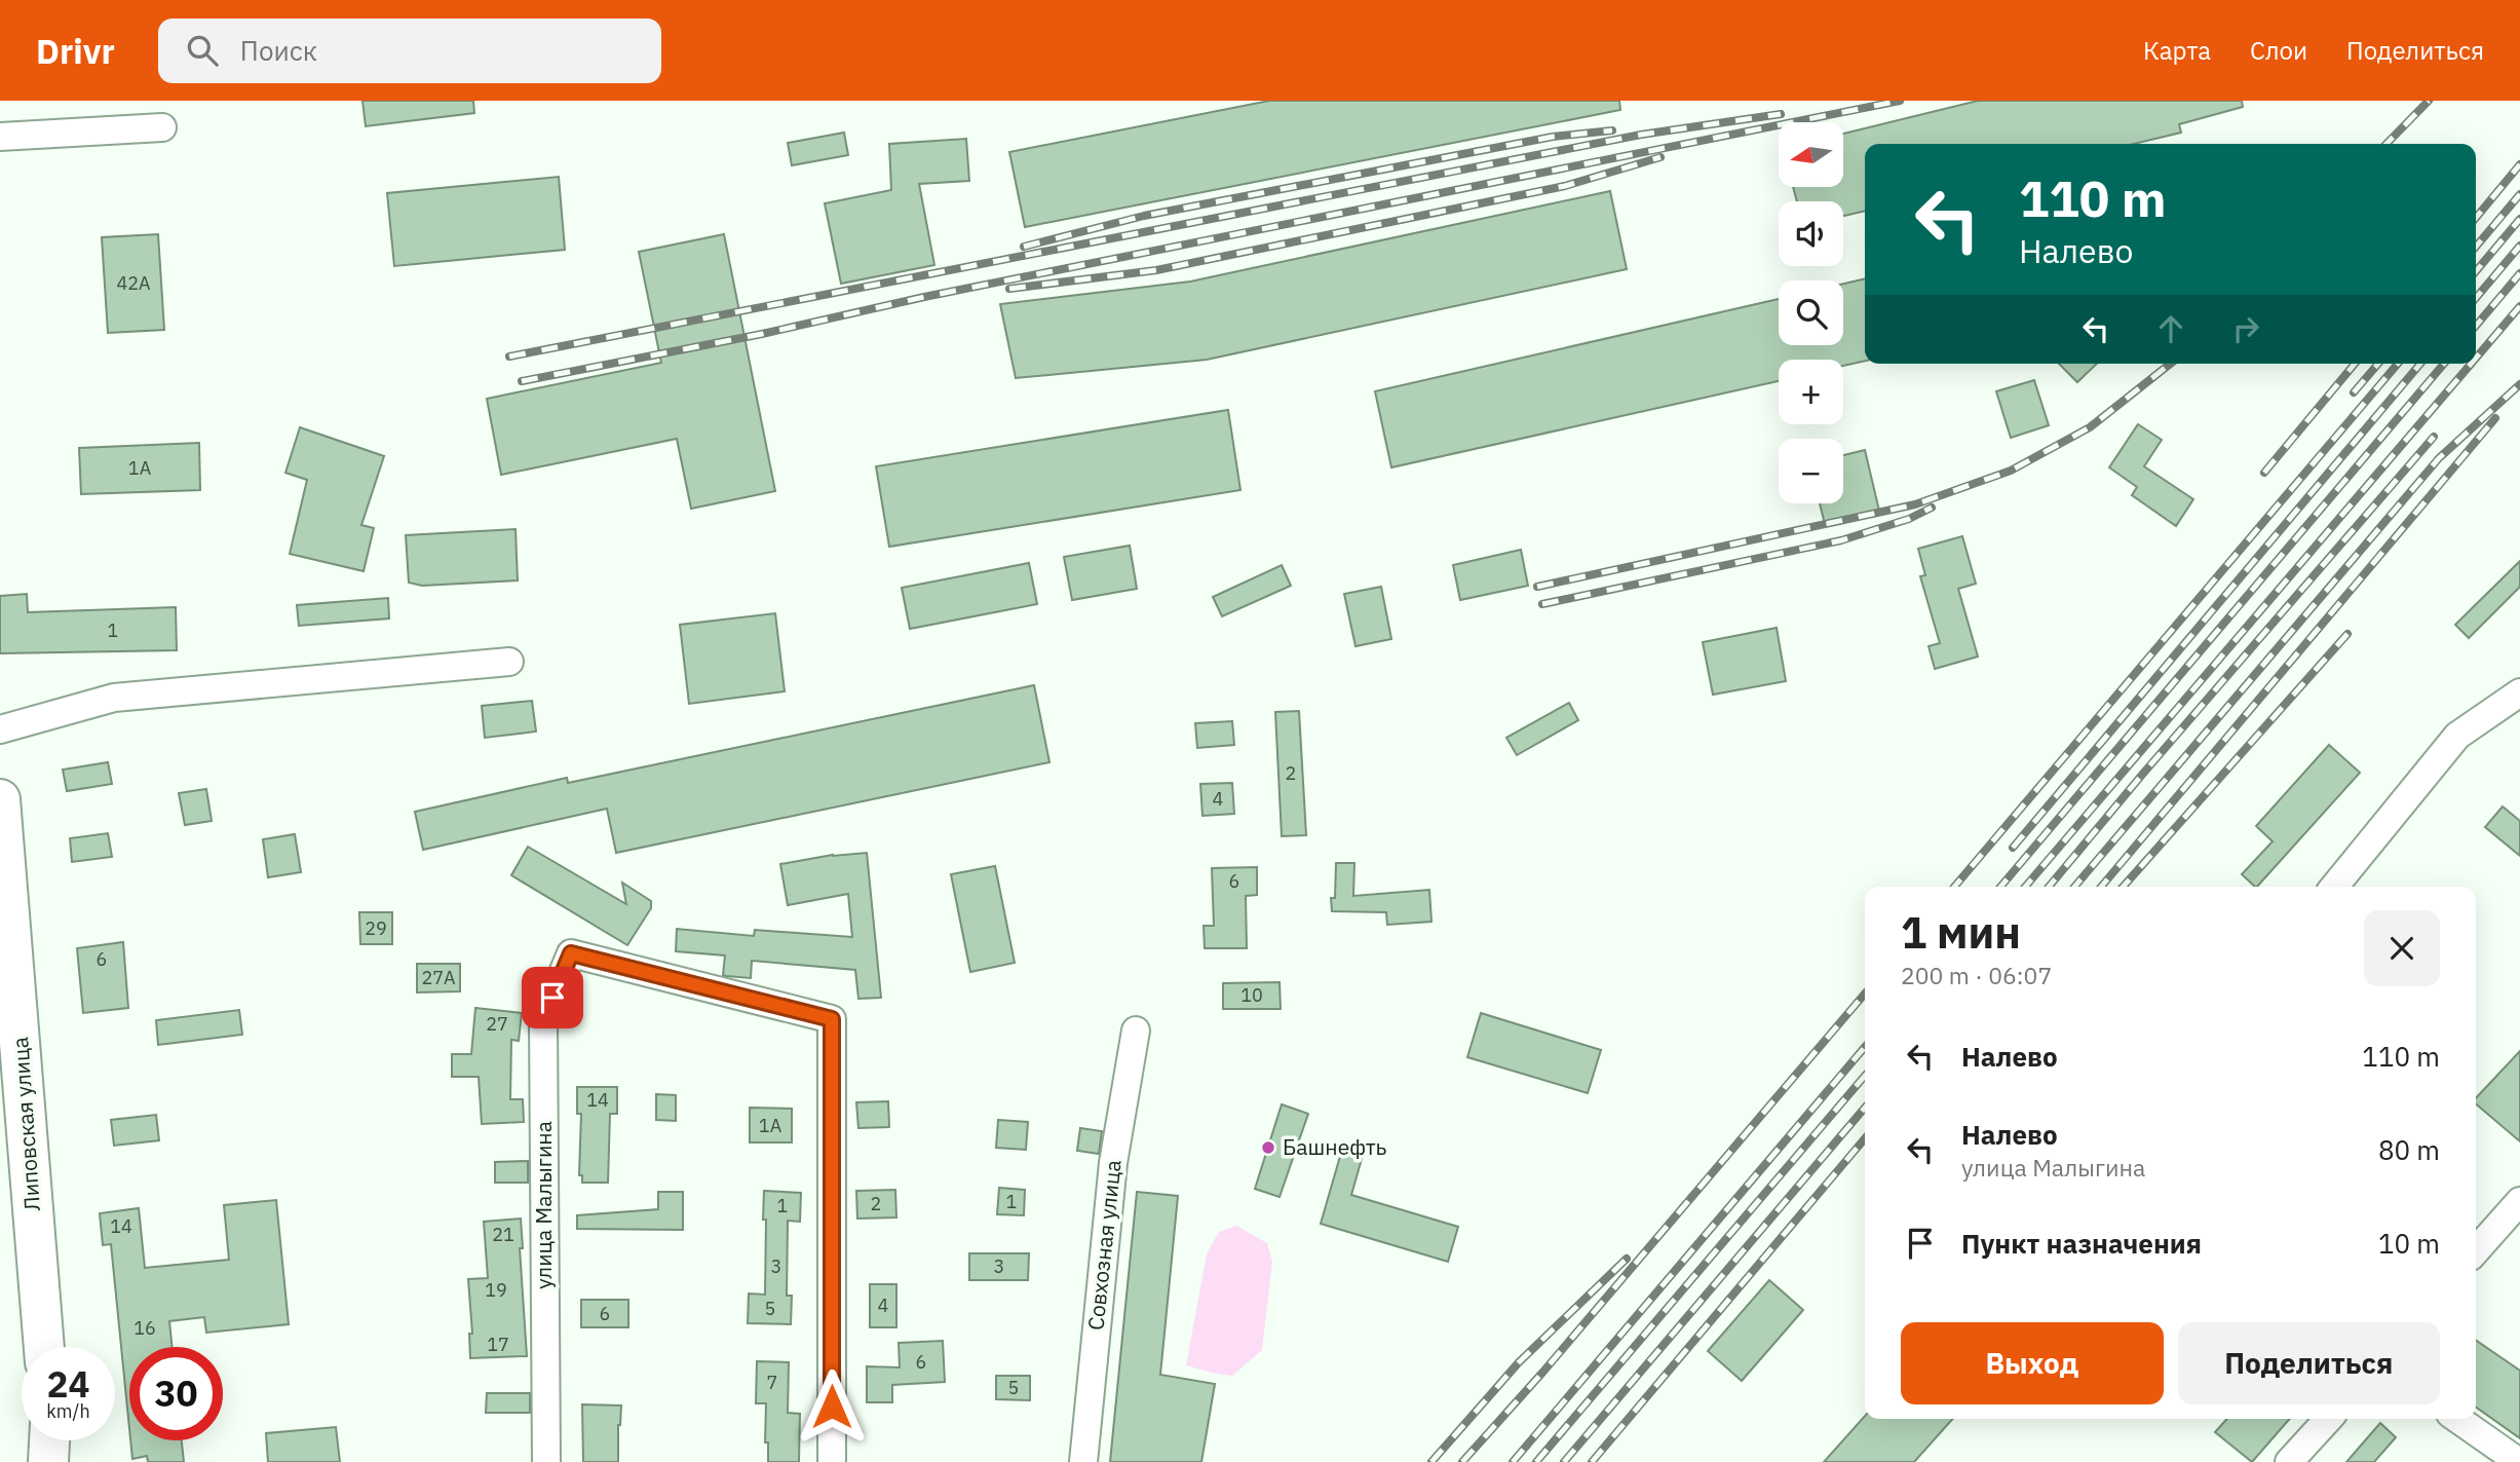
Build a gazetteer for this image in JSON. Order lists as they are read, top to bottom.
{
  "streets": {
    "main road": ["Липовская улица"],
    "street": ["улица Малыгина", "Совхозная улица"]
  },
  "places": ["Башнефть"],
  "house_numbers": [
    "42А",
    "1А",
    "1",
    "2",
    "4",
    "6",
    "29",
    "6",
    "27А",
    "10",
    "27",
    "14",
    "1А",
    "1",
    "2",
    "1",
    "14",
    "21",
    "3",
    "3",
    "19",
    "4",
    "5",
    "6",
    "16",
    "17",
    "6",
    "7",
    "5"
  ],
  "north": "left",
  "page": {
    "header": "Drivr",
    "search": "Поиск",
    "nav": ["Карта", "Слои", "Поделиться"],
    "map_buttons": ["+", "−"],
    "turn": ["110 m", "Налево"],
    "heading": ["1 мин", "200 m · 06:07"],
    "list": [
      {
        "name": "Налево",
        "value": "110 m"
      },
      {
        "name": "Налево",
        "note": "улица Малыгина",
        "value": "80 m"
      },
      {
        "name": "Пункт назначения",
        "value": "10 m"
      }
    ],
    "buttons": ["Выход", "Поделиться"],
    "speed": "24 km/h",
    "limit": "30"
  }
}
